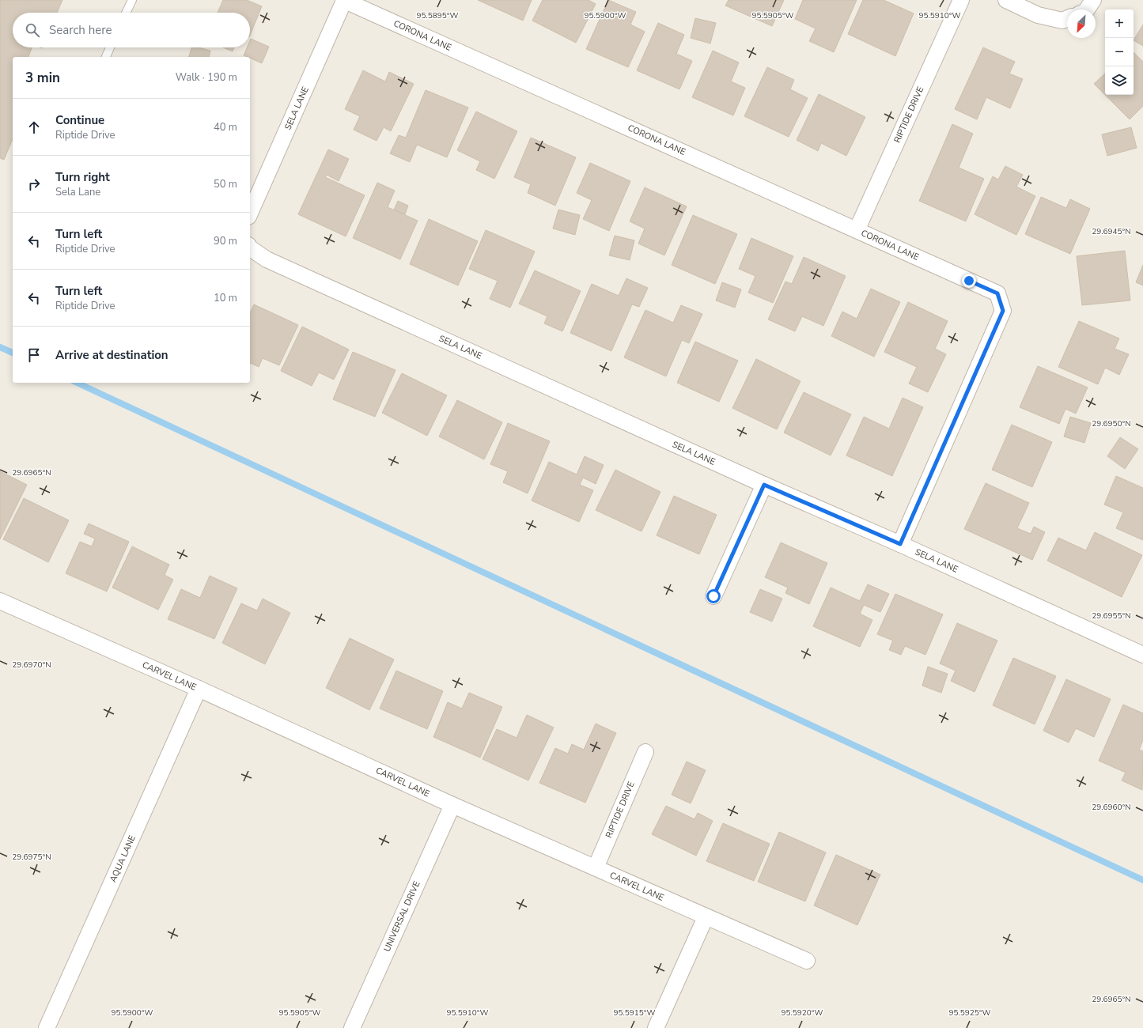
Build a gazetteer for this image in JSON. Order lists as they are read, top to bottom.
{
  "streets": {
    "street": [
      "CORONA LANE",
      "SELA LANE",
      "RIPTIDE DRIVE",
      "CARVEL LANE",
      "AQUA LANE",
      "UNIVERSAL DRIVE"
    ]
  },
  "crossings": [
    ["CORONA LANE", "SELA LANE"],
    ["CORONA LANE", "RIPTIDE DRIVE"],
    ["RIPTIDE DRIVE", "CARVEL LANE"],
    ["CARVEL LANE", "AQUA LANE"],
    ["CARVEL LANE", "UNIVERSAL DRIVE"]
  ],
  "north": "bottom left",
  "page": {
    "map_buttons": ["+", "−"],
    "search": "Search here",
    "heading": ["3 min", "Walk · 190 m"],
    "list": [
      ["Continue", "Riptide Drive", "40 m"],
      ["Turn right", "Sela Lane", "50 m"],
      ["Turn left", "Riptide Drive", "90 m"],
      ["Turn left", "Riptide Drive", "10 m"],
      "Arrive at destination"
    ]
  },
  "coordinates": [
    "95.5895°W",
    "95.5900°W",
    "95.5905°W",
    "95.5910°W",
    "29.6945°N",
    "29.6950°N",
    "29.6965°N",
    "29.6955°N",
    "29.6970°N",
    "29.6960°N",
    "29.6975°N",
    "95.5915°W",
    "95.5920°W",
    "95.5925°W"
  ]
}
